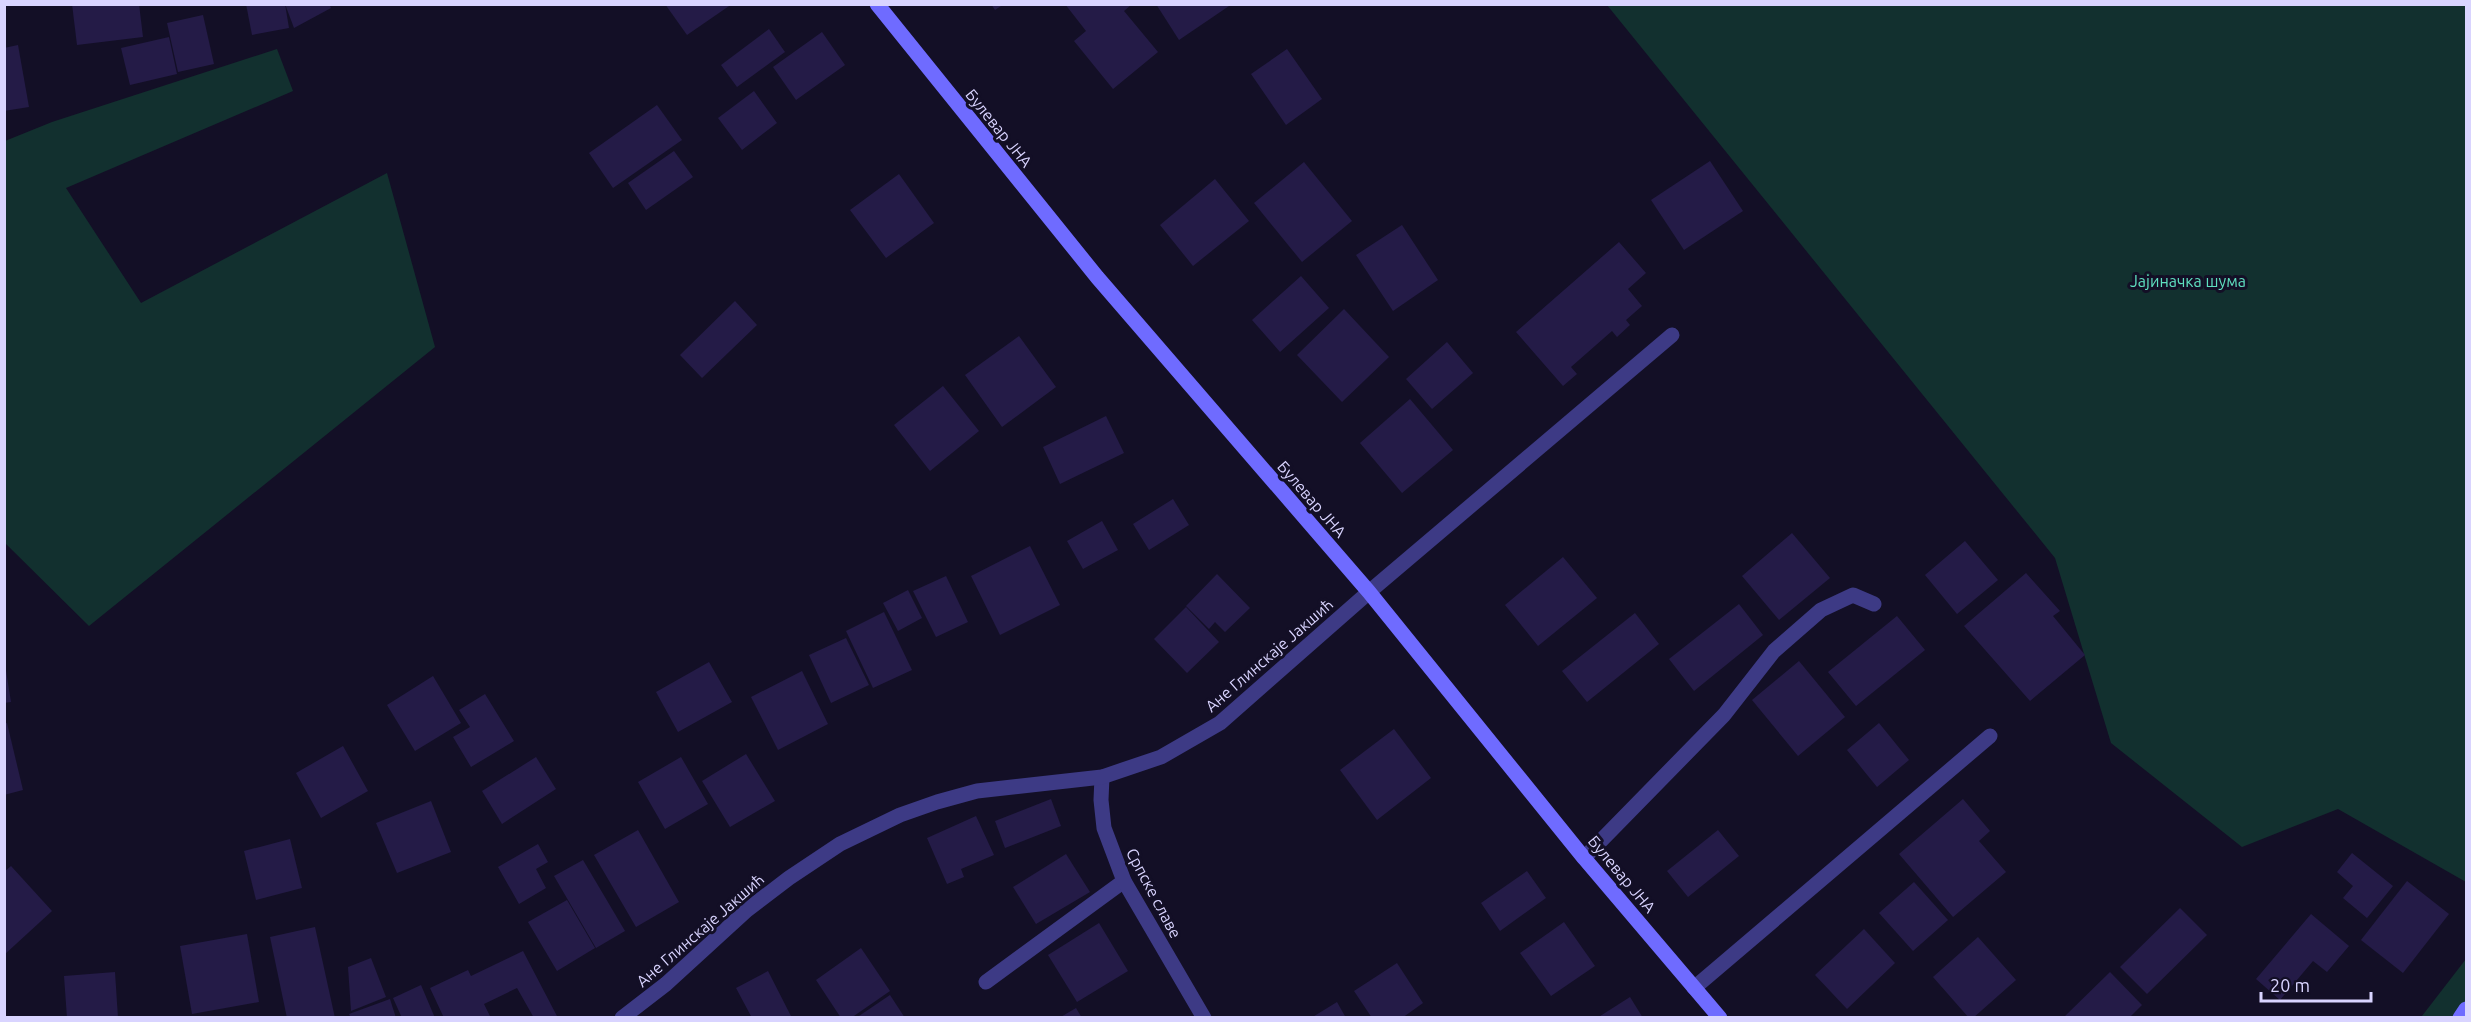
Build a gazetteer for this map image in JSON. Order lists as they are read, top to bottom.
{
  "streets": {
    "main road": ["Булевар ЈНА"],
    "street": ["Ане Глинскаје Јакшић", "Српске славе"]
  },
  "crossings": [
    ["Булевар ЈНА", "Ане Глинскаје Јакшић"],
    ["Ане Глинскаје Јакшић", "Српске славе"]
  ],
  "parks": ["Јајиначка шума"],
  "scale_bar": "20 m"
}
